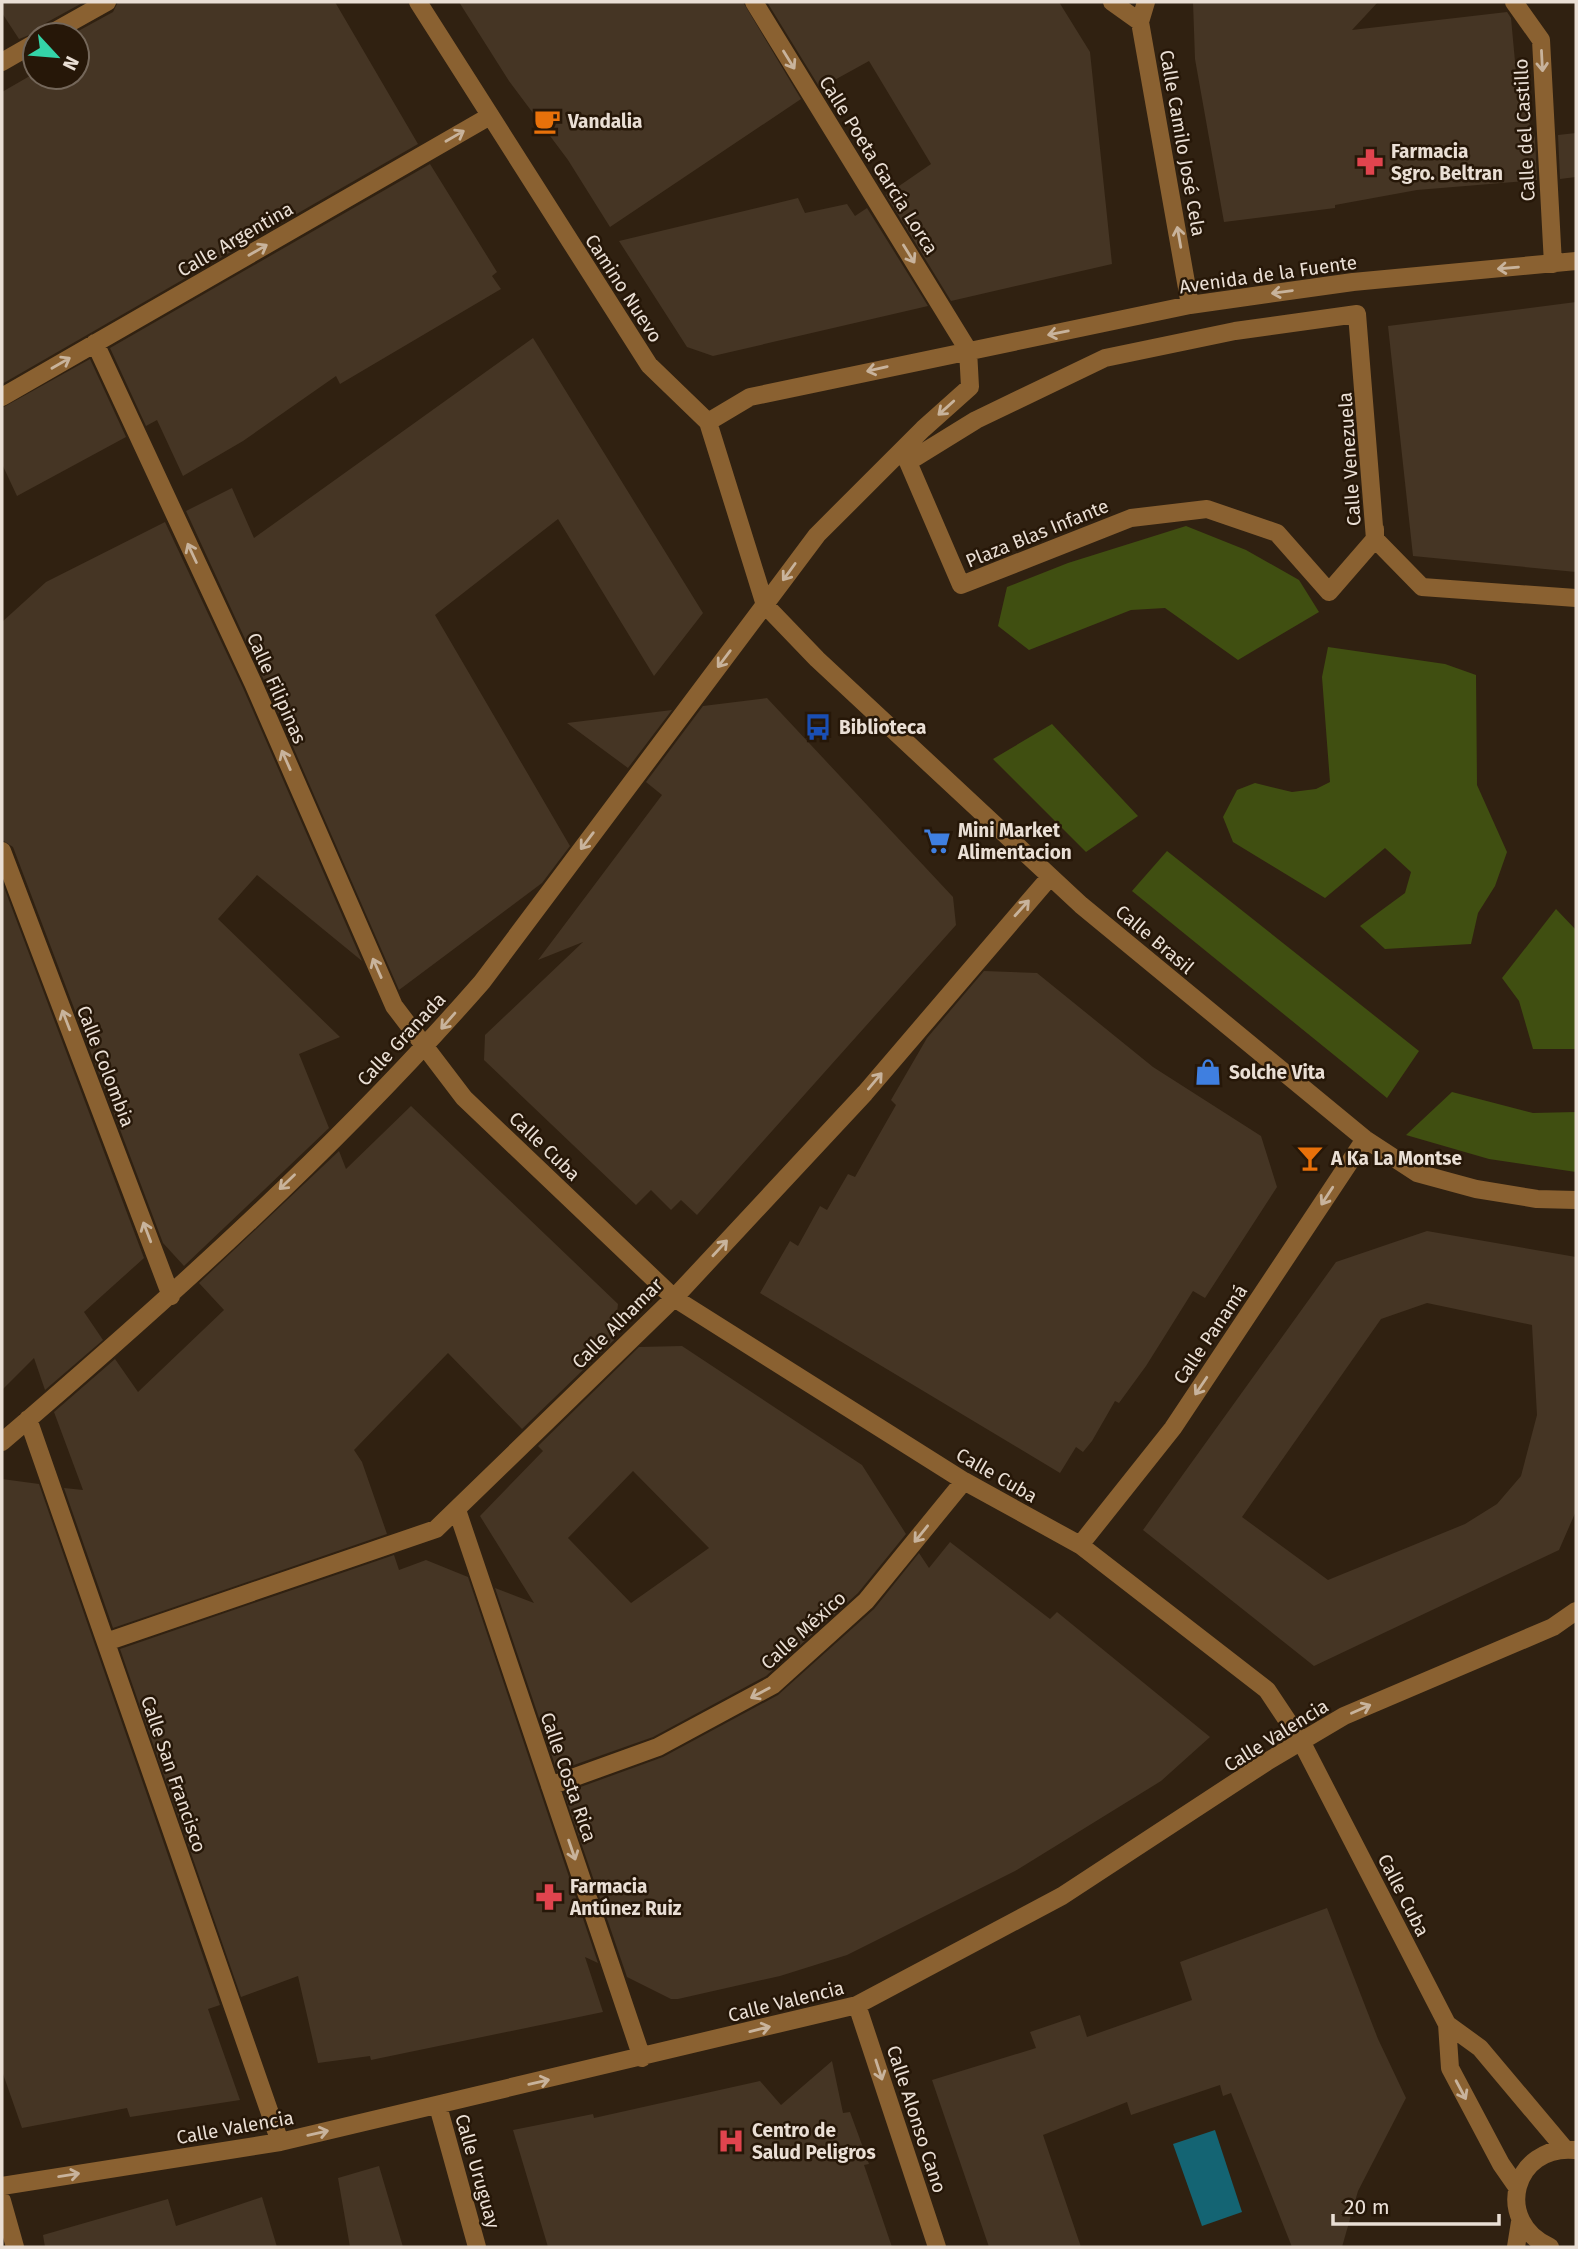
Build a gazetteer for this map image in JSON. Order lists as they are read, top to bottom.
{
  "streets": {
    "street": [
      "Calle del Castillo",
      "Calle Camilo José Cela",
      "Calle Poeta García Lorca",
      "Calle Argentina",
      "Avenida de la Fuente",
      "Camino Nuevo",
      "Calle Venezuela",
      "Plaza Blas Infante",
      "Calle Filipinas",
      "Calle Brasil",
      "Calle Granada",
      "Calle Colombia",
      "Calle Cuba",
      "Calle Alhamar",
      "Calle Panamá",
      "Calle México",
      "Calle Valencia",
      "Calle San Francisco",
      "Calle Costa Rica",
      "Calle Alonso Cano",
      "Calle Uruguay"
    ]
  },
  "crossings": [
    ["Calle del Castillo", "Avenida de la Fuente"],
    ["Calle Camilo José Cela", "Avenida de la Fuente"],
    ["Calle Poeta García Lorca", "Avenida de la Fuente"],
    ["Calle Argentina", "Camino Nuevo"],
    ["Calle Argentina", "Calle Filipinas"],
    ["Avenida de la Fuente", "Camino Nuevo"],
    ["Avenida de la Fuente", "Calle Venezuela"],
    ["Camino Nuevo", "Calle Brasil"],
    ["Camino Nuevo", "Calle Granada"],
    ["Calle Venezuela", "Plaza Blas Infante"],
    ["Calle Filipinas", "Calle Granada"],
    ["Calle Filipinas", "Calle Cuba"],
    ["Calle Brasil", "Calle Granada"],
    ["Calle Brasil", "Calle Alhamar"],
    ["Calle Brasil", "Calle Panamá"],
    ["Calle Granada", "Calle Colombia"],
    ["Calle Granada", "Calle Cuba"],
    ["Calle Granada", "Calle San Francisco"],
    ["Calle Cuba", "Calle Alhamar"],
    ["Calle Cuba", "Calle Panamá"],
    ["Calle Cuba", "Calle México"],
    ["Calle Cuba", "Calle Valencia"],
    ["Calle Alhamar", "Calle San Francisco"],
    ["Calle Alhamar", "Calle Costa Rica"],
    ["Calle México", "Calle Costa Rica"],
    ["Calle Valencia", "Calle San Francisco"],
    ["Calle Valencia", "Calle Costa Rica"],
    ["Calle Valencia", "Calle Alonso Cano"],
    ["Calle Valencia", "Calle Uruguay"]
  ],
  "one_way": [
    "Calle del Castillo",
    "Calle Camilo José Cela",
    "Calle Poeta García Lorca",
    "Calle Argentina",
    "Avenida de la Fuente",
    "Calle Filipinas",
    "Calle Granada",
    "Calle Colombia",
    "Calle Alhamar",
    "Calle Panamá",
    "Calle México",
    "Calle Valencia",
    "Calle Costa Rica",
    "Calle Alonso Cano"
  ],
  "places": {
    "cafe": ["Vandalia"],
    "pharmacy": ["Farmacia Sgro. Beltran", "Farmacia Antúnez Ruiz"],
    "bus stop": ["Biblioteca"],
    "supermarket": ["Mini Market Alimentacion"],
    "shop": ["Solche Vita"],
    "bar": ["A Ka La Montse"],
    "hospital": ["Centro de Salud Peligros"]
  },
  "scale_bar": "20 m",
  "north": "bottom right"
}
